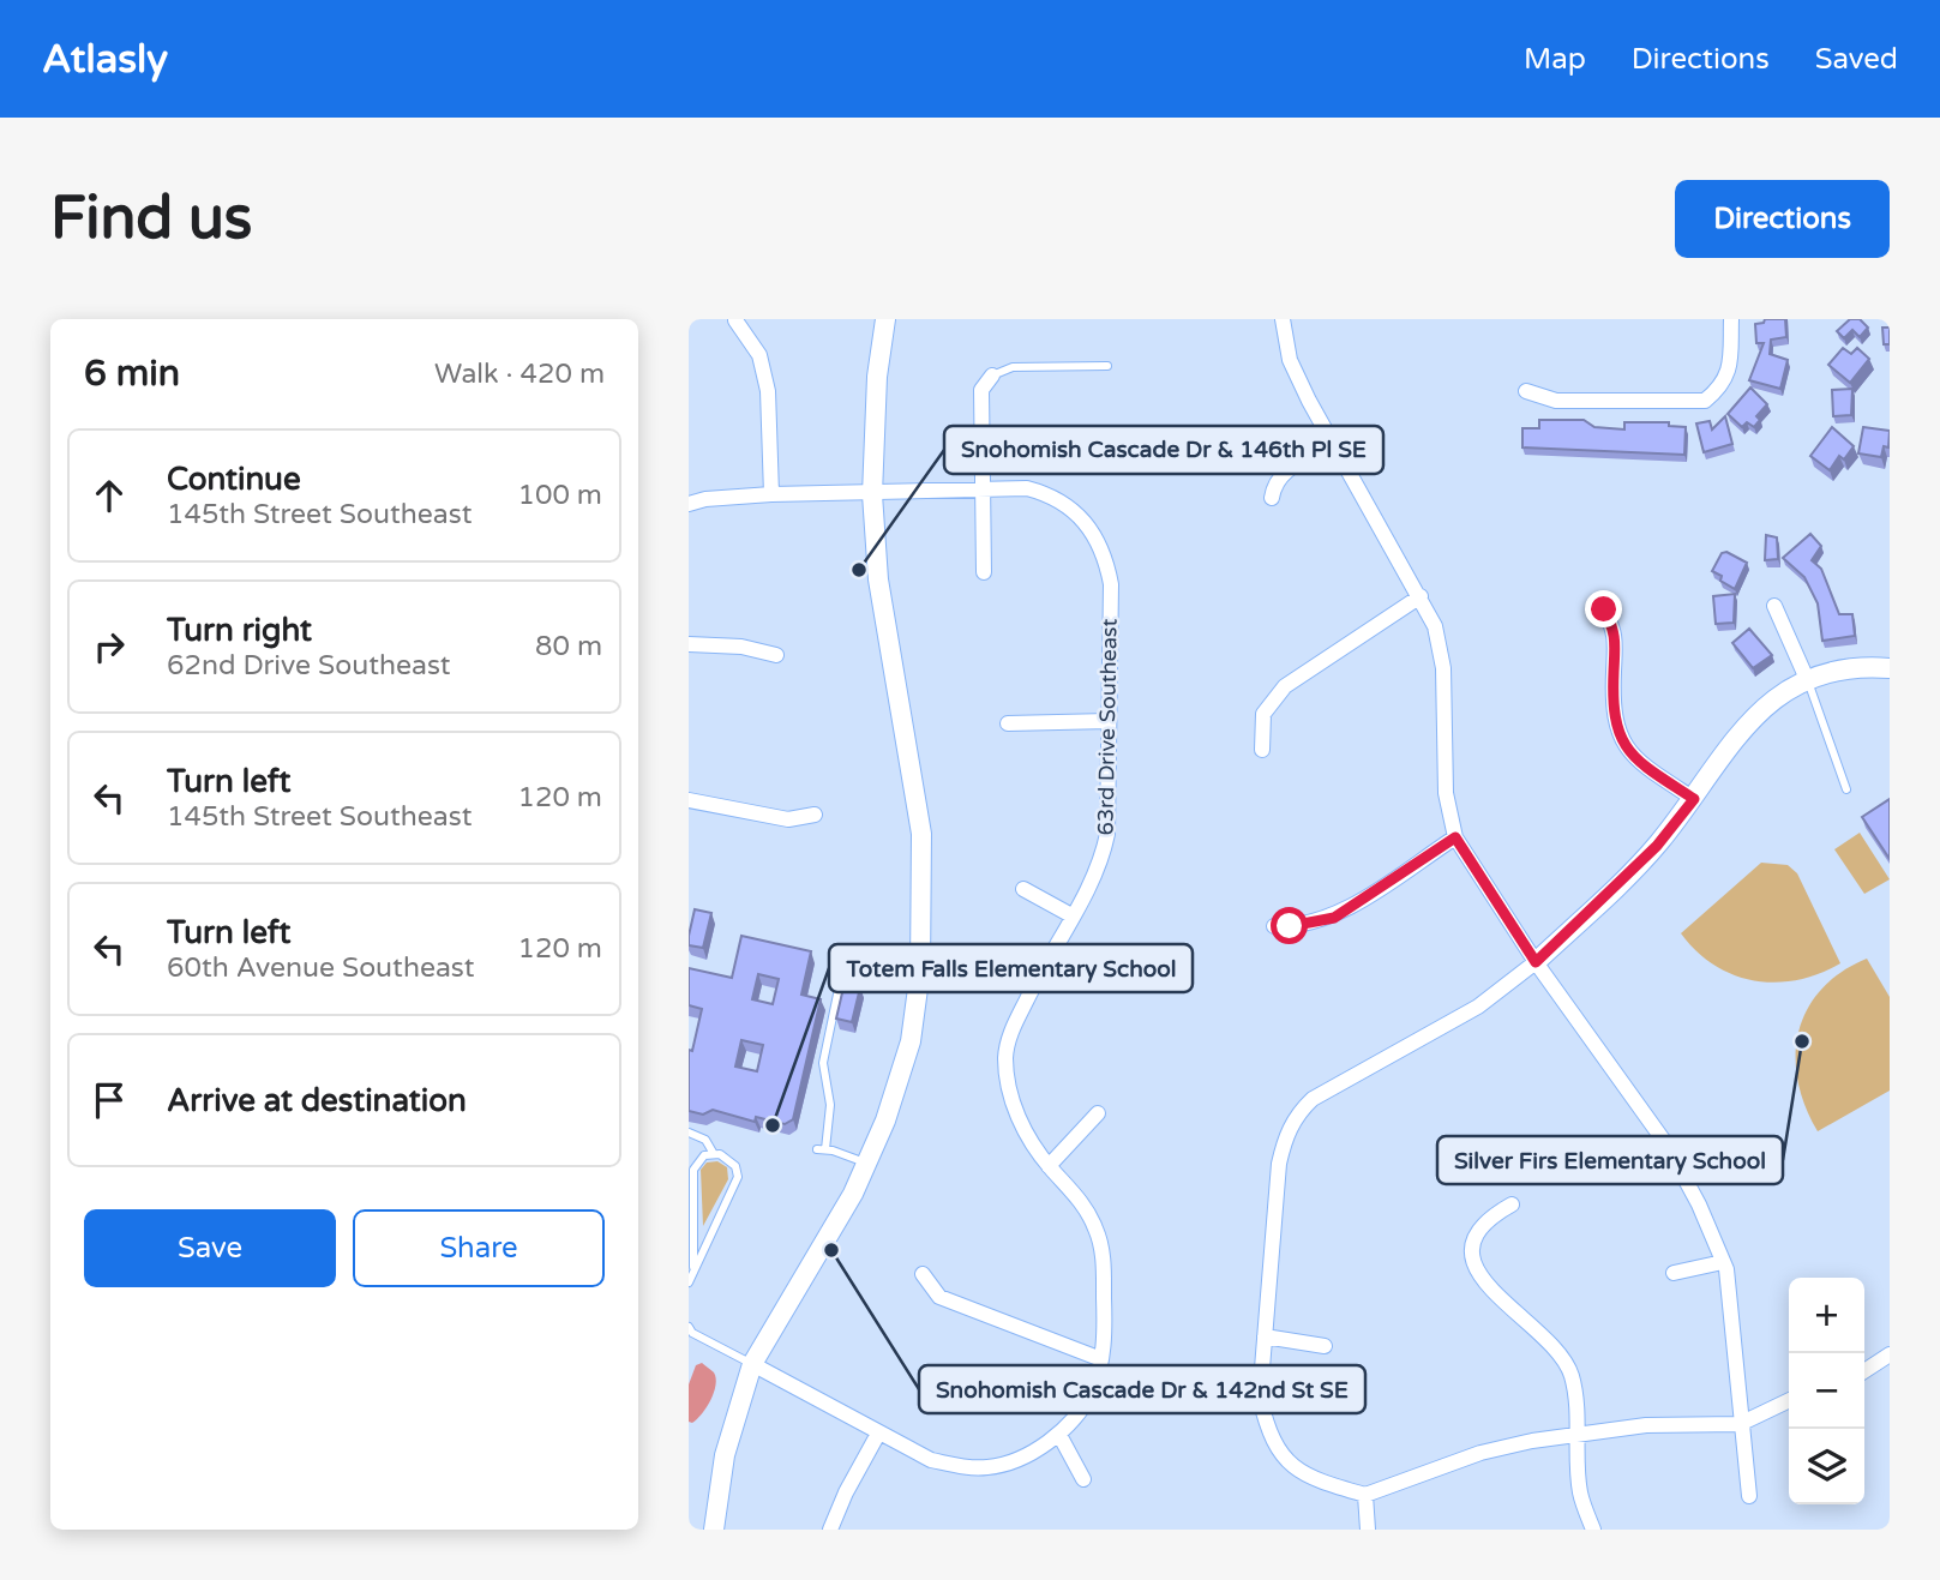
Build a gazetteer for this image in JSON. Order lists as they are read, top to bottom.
{
  "streets": {
    "street": ["63rd Drive Southeast"]
  },
  "places": [
    "Snohomish Cascade Dr & 146th Pl SE",
    "Silver Firs Elementary School",
    "Totem Falls Elementary School",
    "Snohomish Cascade Dr & 142nd St SE"
  ],
  "page": {
    "header": "Atlasly",
    "nav": ["Map", "Directions", "Saved"],
    "buttons": [
      "Directions",
      ["Save", "Share"]
    ],
    "title": "Find us",
    "heading": ["6 min", "Walk · 420 m"],
    "list": [
      ["Continue", "145th Street Southeast", "100 m"],
      ["Turn right", "62nd Drive Southeast", "80 m"],
      ["Turn left", "145th Street Southeast", "120 m"],
      ["Turn left", "60th Avenue Southeast", "120 m"],
      "Arrive at destination"
    ],
    "map_buttons": ["+", "−"]
  }
}
